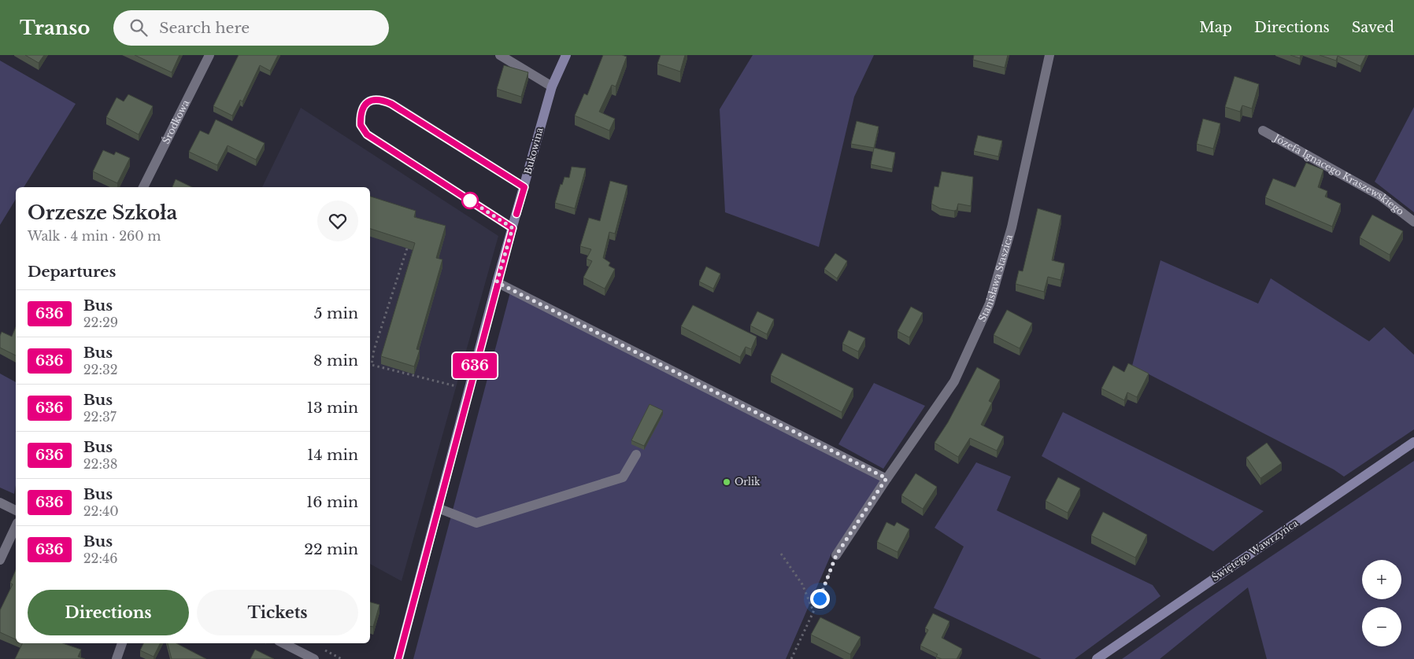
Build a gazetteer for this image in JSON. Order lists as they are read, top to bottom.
{
  "streets": {
    "street": [
      "Środkowa",
      "Bukowina",
      "Józefa Ignacego Kraszewskiego",
      "Stanisława Staszica",
      "Świętego Wawrzyńca"
    ]
  },
  "places": ["Orlik"],
  "lines": ["bus line 636"],
  "page": {
    "header": "Transo",
    "search": "Search here",
    "nav": ["Map", "Directions", "Saved"],
    "on_map": "636",
    "heading": [
      ["Orzesze Szkoła", "Walk · 4 min · 260 m"],
      "Departures"
    ],
    "list": [
      {
        "mark": "636",
        "name": "Bus",
        "note": "22:29",
        "value": "5 min"
      },
      {
        "mark": "636",
        "name": "Bus",
        "note": "22:32",
        "value": "8 min"
      },
      {
        "mark": "636",
        "name": "Bus",
        "note": "22:37",
        "value": "13 min"
      },
      {
        "mark": "636",
        "name": "Bus",
        "note": "22:38",
        "value": "14 min"
      },
      {
        "mark": "636",
        "name": "Bus",
        "note": "22:40",
        "value": "16 min"
      },
      {
        "mark": "636",
        "name": "Bus",
        "note": "22:46",
        "value": "22 min"
      }
    ],
    "map_buttons": ["+", "−"],
    "buttons": ["Directions", "Tickets"]
  }
}
